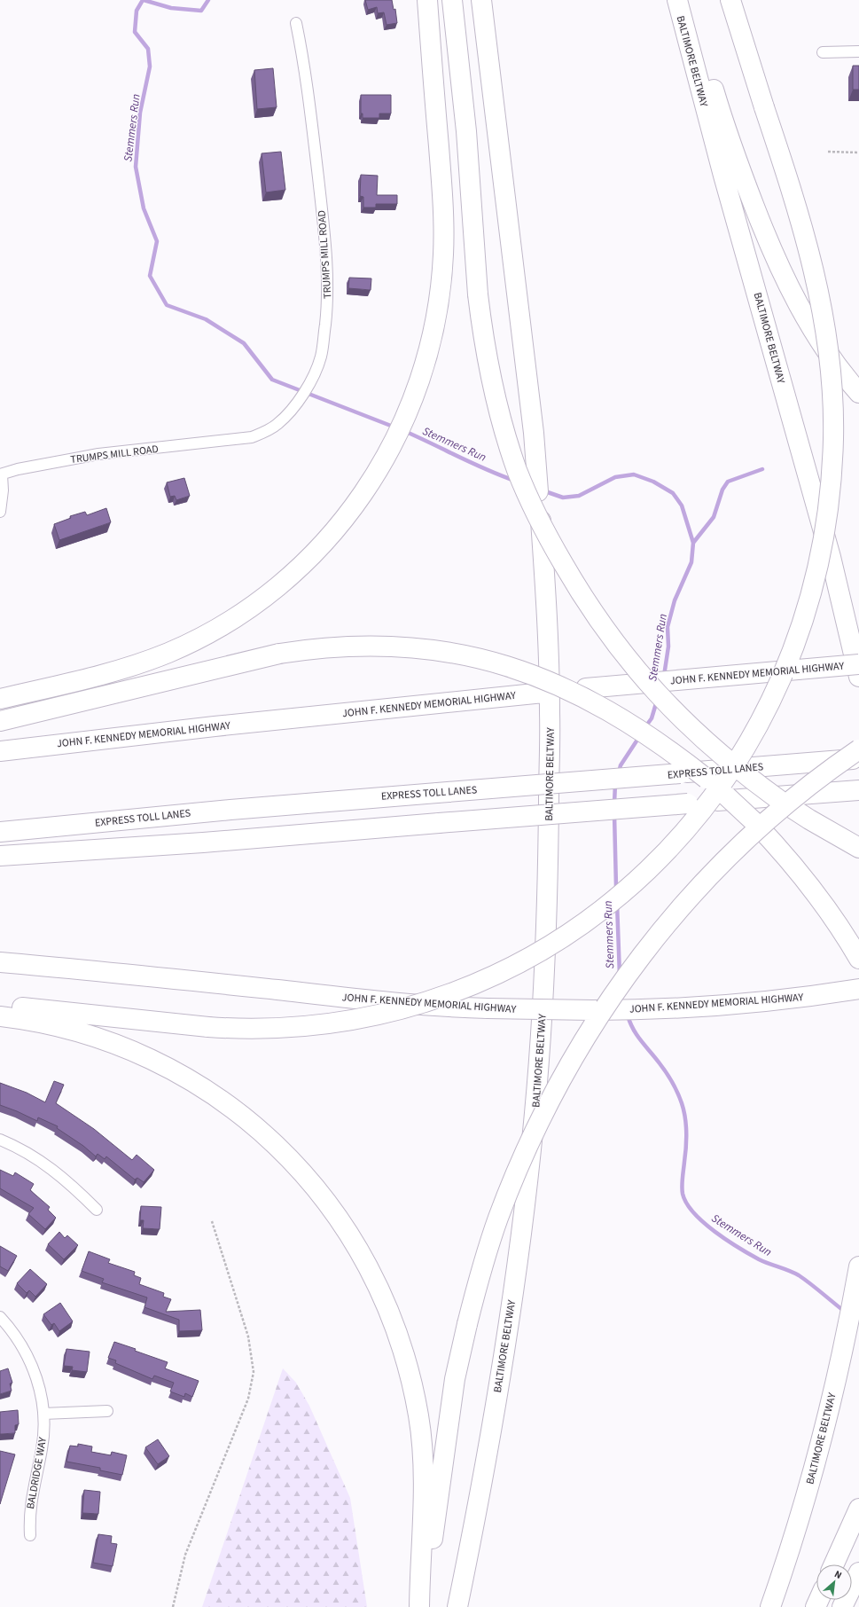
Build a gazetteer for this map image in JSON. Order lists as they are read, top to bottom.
{
  "streets": {
    "highway": ["BALTIMORE BELTWAY", "JOHN F. KENNEDY MEMORIAL HIGHWAY", "EXPRESS TOLL LANES"],
    "street": ["TRUMPS MILL ROAD", "BALDRIDGE WAY"]
  },
  "water": ["Stemmers Run"],
  "north": "top right"
}
